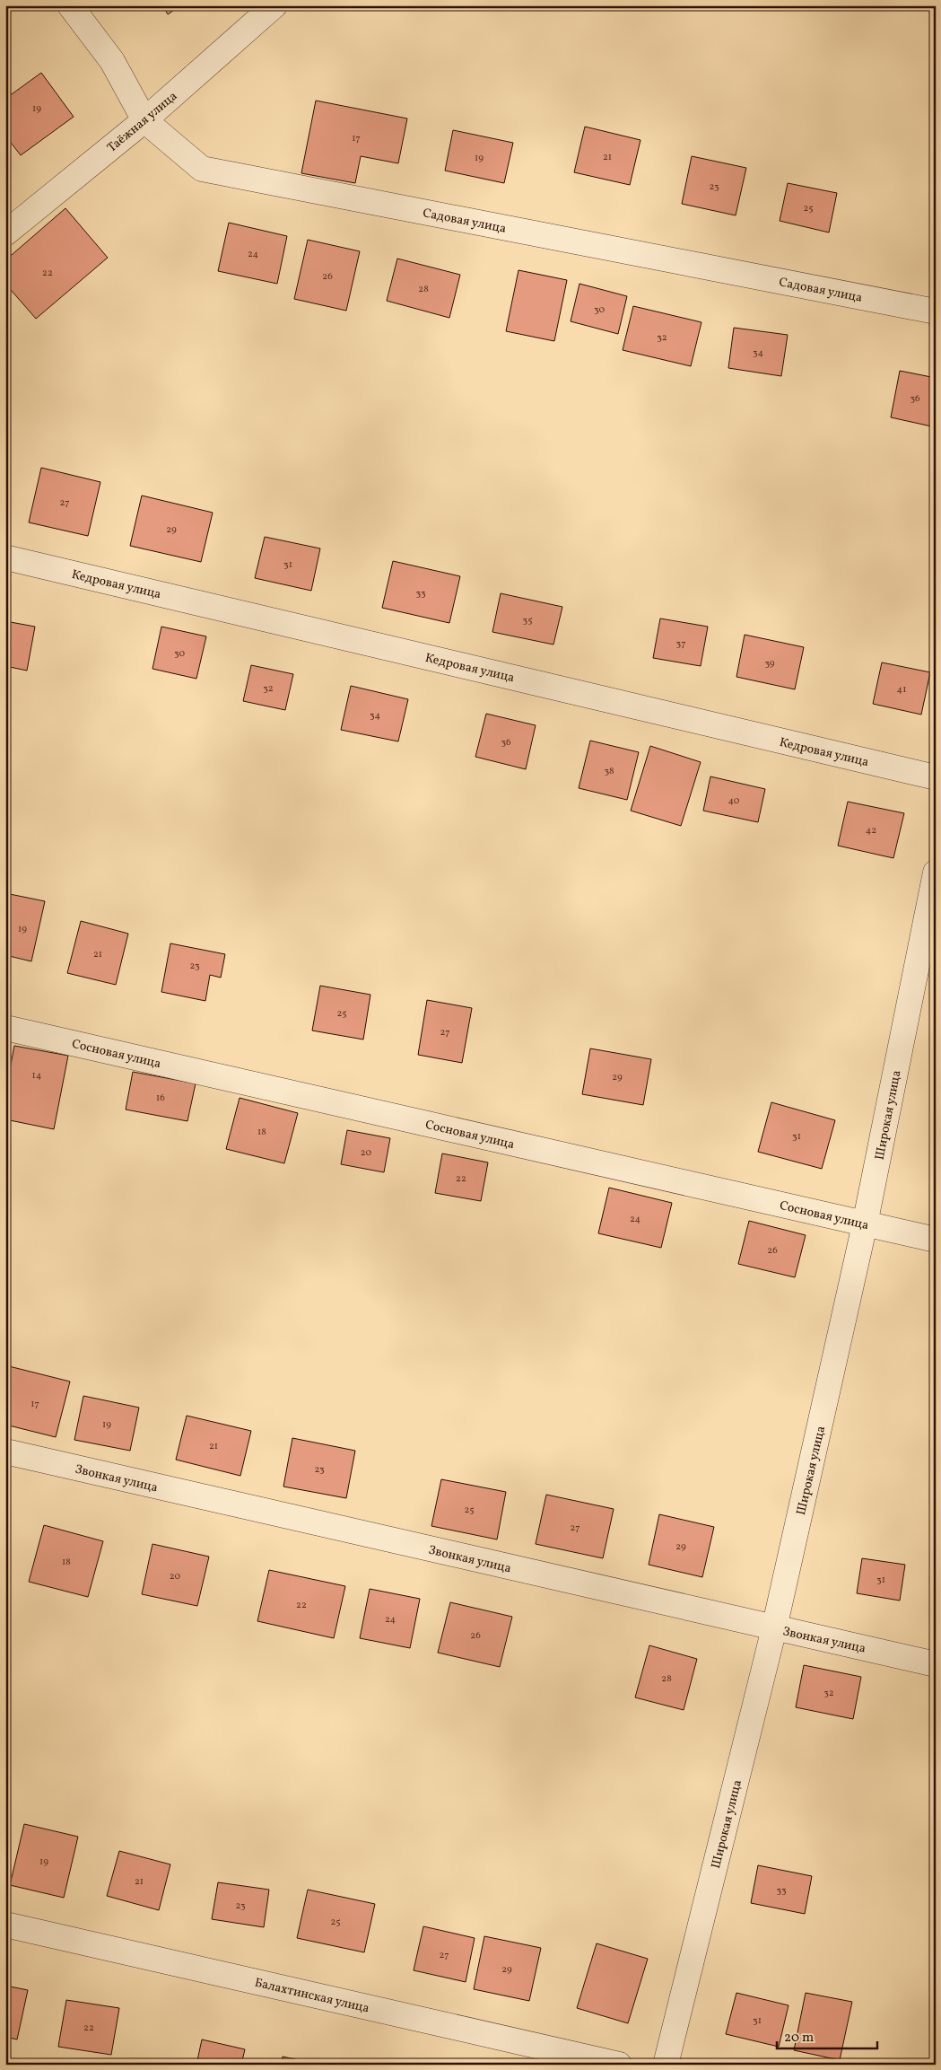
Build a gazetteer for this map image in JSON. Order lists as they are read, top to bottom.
{
  "streets": {
    "street": [
      "Таёжная улица",
      "Садовая улица",
      "Кедровая улица",
      "Сосновая улица",
      "Широкая улица",
      "Звонкая улица",
      "Балахтинская улица"
    ]
  },
  "crossings": [
    ["Таёжная улица", "Садовая улица"],
    ["Сосновая улица", "Широкая улица"],
    ["Широкая улица", "Звонкая улица"]
  ],
  "house_numbers": [
    "19",
    "17",
    "21",
    "19",
    "23",
    "25",
    "24",
    "22",
    "26",
    "28",
    "30",
    "32",
    "34",
    "36",
    "27",
    "29",
    "31",
    "33",
    "35",
    "37",
    "30",
    "39",
    "32",
    "41",
    "34",
    "36",
    "38",
    "40",
    "42",
    "19",
    "21",
    "23",
    "25",
    "27",
    "14",
    "29",
    "16",
    "18",
    "31",
    "20",
    "22",
    "24",
    "26",
    "17",
    "19",
    "21",
    "23",
    "25",
    "27",
    "29",
    "18",
    "20",
    "31",
    "22",
    "24",
    "26",
    "28",
    "32",
    "19",
    "21",
    "33",
    "23",
    "25",
    "27",
    "29",
    "31",
    "22"
  ],
  "scale_bar": "20 m"
}
